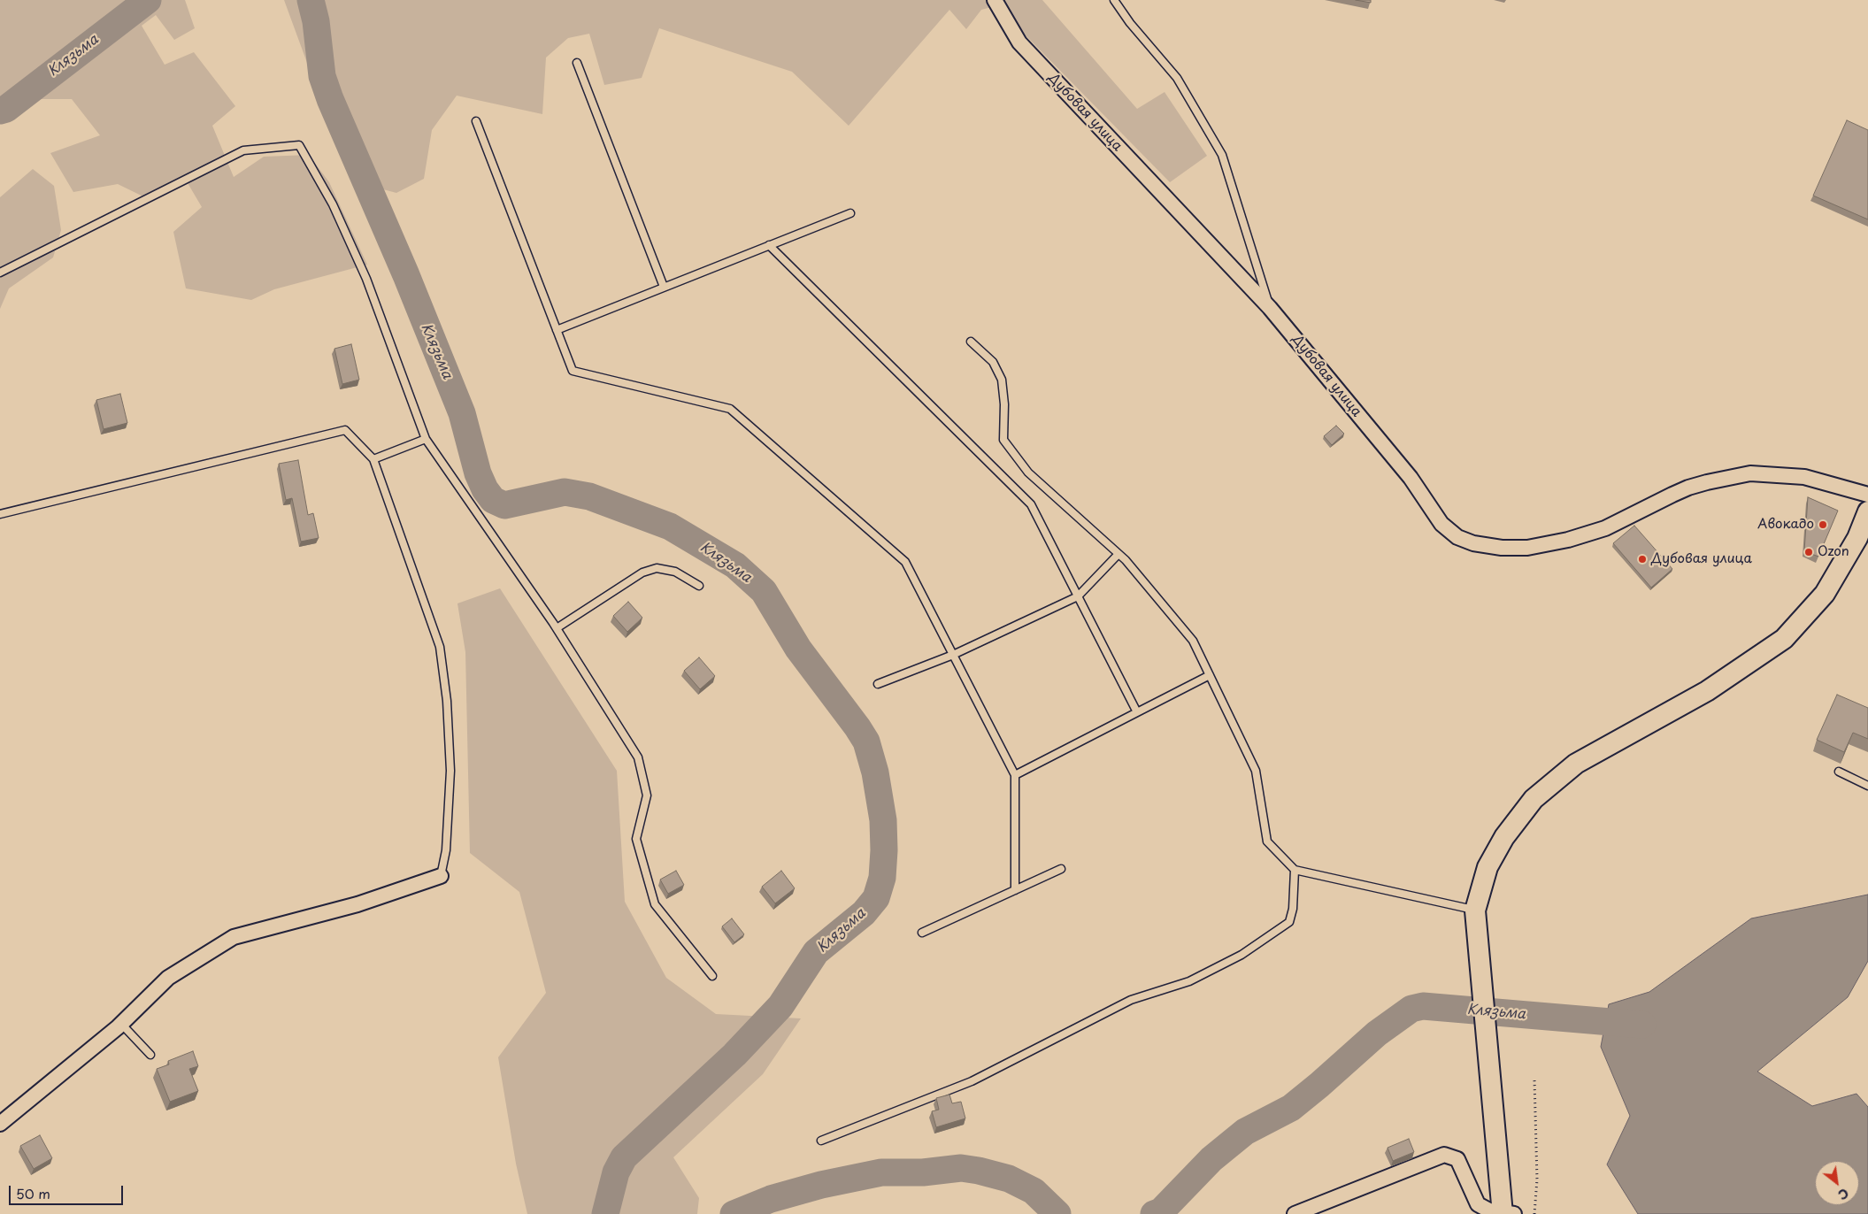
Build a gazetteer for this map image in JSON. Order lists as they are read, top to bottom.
{
  "streets": {
    "street": ["Дубовая улица"]
  },
  "water": ["Клязьма"],
  "places": ["Авокадо", "Ozon", "Дубовая улица"],
  "scale_bar": "50 m",
  "north": "bottom right"
}
